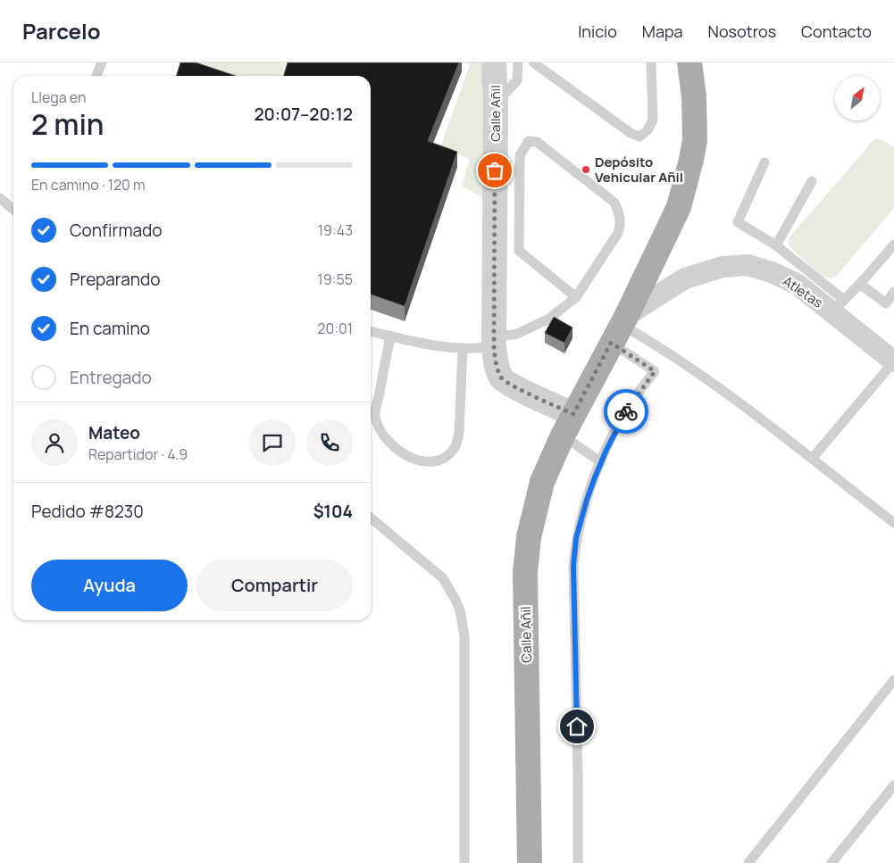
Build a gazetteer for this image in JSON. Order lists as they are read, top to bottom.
{
  "streets": {
    "main road": ["Calle Añil"],
    "street": ["Atletas"]
  },
  "crossings": [
    ["Calle Añil", "Atletas"]
  ],
  "places": ["Depósito Vehicular Añil"],
  "north": "top right",
  "page": {
    "header": "Parcelo",
    "nav": [
      "Inicio",
      "Mapa",
      "Nosotros",
      "Contacto"
    ],
    "heading": ["2 min", "Llega en", "20:07–20:12"],
    "panel": [
      "Mateo",
      "Repartidor · 4.9",
      "Pedido #8230",
      "$104"
    ],
    "bar": "En camino · 120 m",
    "list": [
      ["Confirmado", "19:43"],
      ["Preparando", "19:55"],
      ["En camino", "20:01"],
      "Entregado"
    ],
    "buttons": ["Ayuda", "Compartir"]
  }
}
